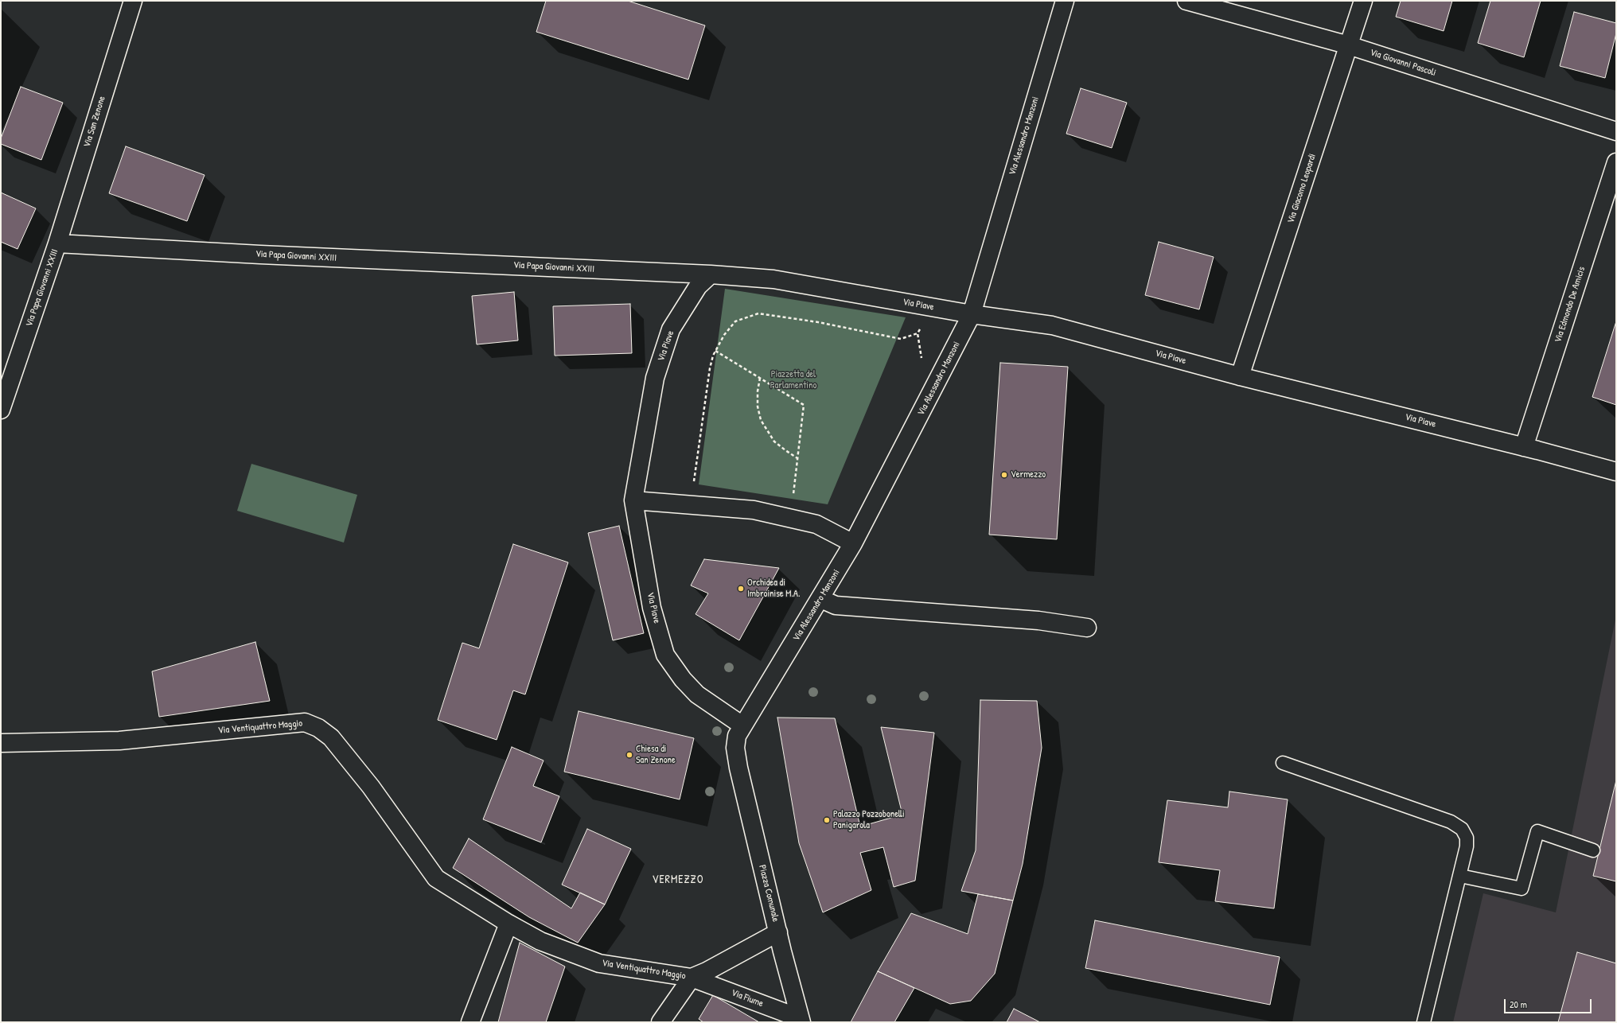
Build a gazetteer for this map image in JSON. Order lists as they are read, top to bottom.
{
  "streets": {
    "street": [
      "Via Giovanni Pascoli",
      "Via San Zenone",
      "Via Alessandro Manzoni",
      "Via Giacomo Leopardi",
      "Via Papa Giovanni XXIII",
      "Via Piave",
      "Via Edmondo De Amicis",
      "Via Ventiquattro Maggio",
      "Piazza Comunale",
      "Via Fiume"
    ]
  },
  "crossings": [
    ["Via Giovanni Pascoli", "Via Giacomo Leopardi"],
    ["Via San Zenone", "Via Papa Giovanni XXIII"],
    ["Via Alessandro Manzoni", "Via Piave"],
    ["Via Alessandro Manzoni", "Piazza Comunale"],
    ["Via Giacomo Leopardi", "Via Piave"],
    ["Via Papa Giovanni XXIII", "Via Piave"],
    ["Via Piave", "Via Edmondo De Amicis"],
    ["Via Piave", "Piazza Comunale"],
    ["Via Ventiquattro Maggio", "Piazza Comunale"],
    ["Via Ventiquattro Maggio", "Via Fiume"],
    ["Piazza Comunale", "Via Fiume"]
  ],
  "districts": ["VERMEZZO"],
  "parks": ["Piazzetta del Parlamentino"],
  "places": [
    "Vermezzo",
    "Orchidea di Imbroinise M.A.",
    "Chiesa di San Zenone",
    "Palazzo Pozzobonelli Panigarola"
  ],
  "scale_bar": "20 m"
}
